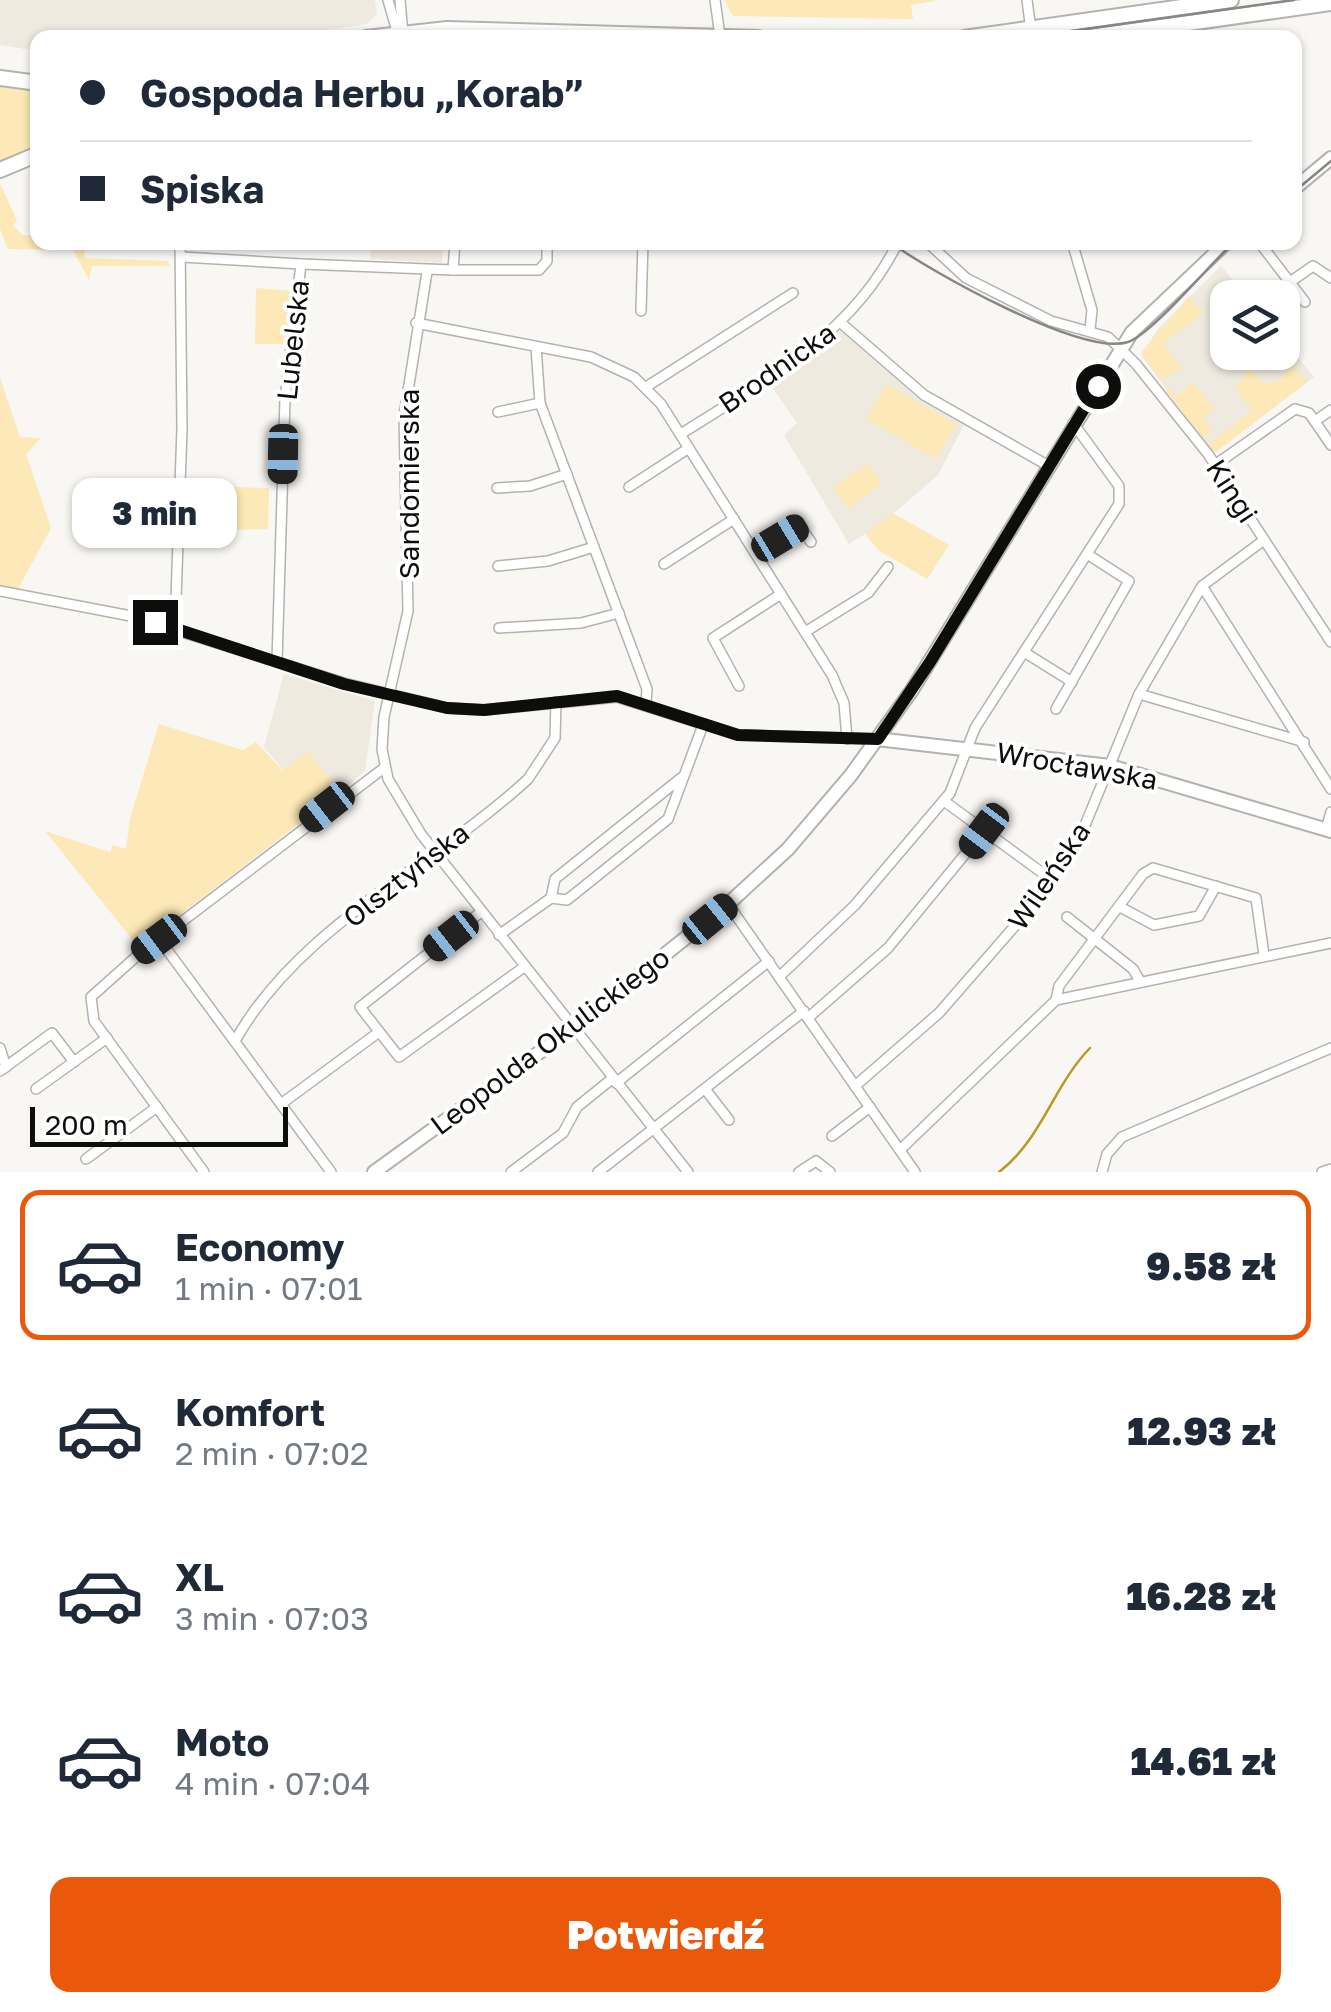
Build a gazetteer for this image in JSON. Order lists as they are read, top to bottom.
{
  "streets": {
    "street": [
      "Lubelska",
      "Brodnicka",
      "Sandomierska",
      "Kingi",
      "Wrocławska",
      "Olsztyńska",
      "Wileńska",
      "Leopolda Okulickiego"
    ]
  },
  "crossings": [
    ["Lubelska", "Sandomierska"],
    ["Kingi", "Wileńska"],
    ["Kingi", "Leopolda Okulickiego"],
    ["Wrocławska", "Wileńska"],
    ["Wrocławska", "Leopolda Okulickiego"]
  ],
  "scale_bar": "200 m",
  "page": {
    "banner": ["Gospoda Herbu „Korab”", "Spiska"],
    "bubble": "3 min",
    "scale": "200 m",
    "list": [
      {
        "name": "Economy",
        "note": "1 min · 07:01",
        "value": "9.58 zł"
      },
      {
        "name": "Komfort",
        "note": "2 min · 07:02",
        "value": "12.93 zł"
      },
      {
        "name": "XL",
        "note": "3 min · 07:03",
        "value": "16.28 zł"
      },
      {
        "name": "Moto",
        "note": "4 min · 07:04",
        "value": "14.61 zł"
      }
    ],
    "buttons": "Potwierdź"
  }
}
